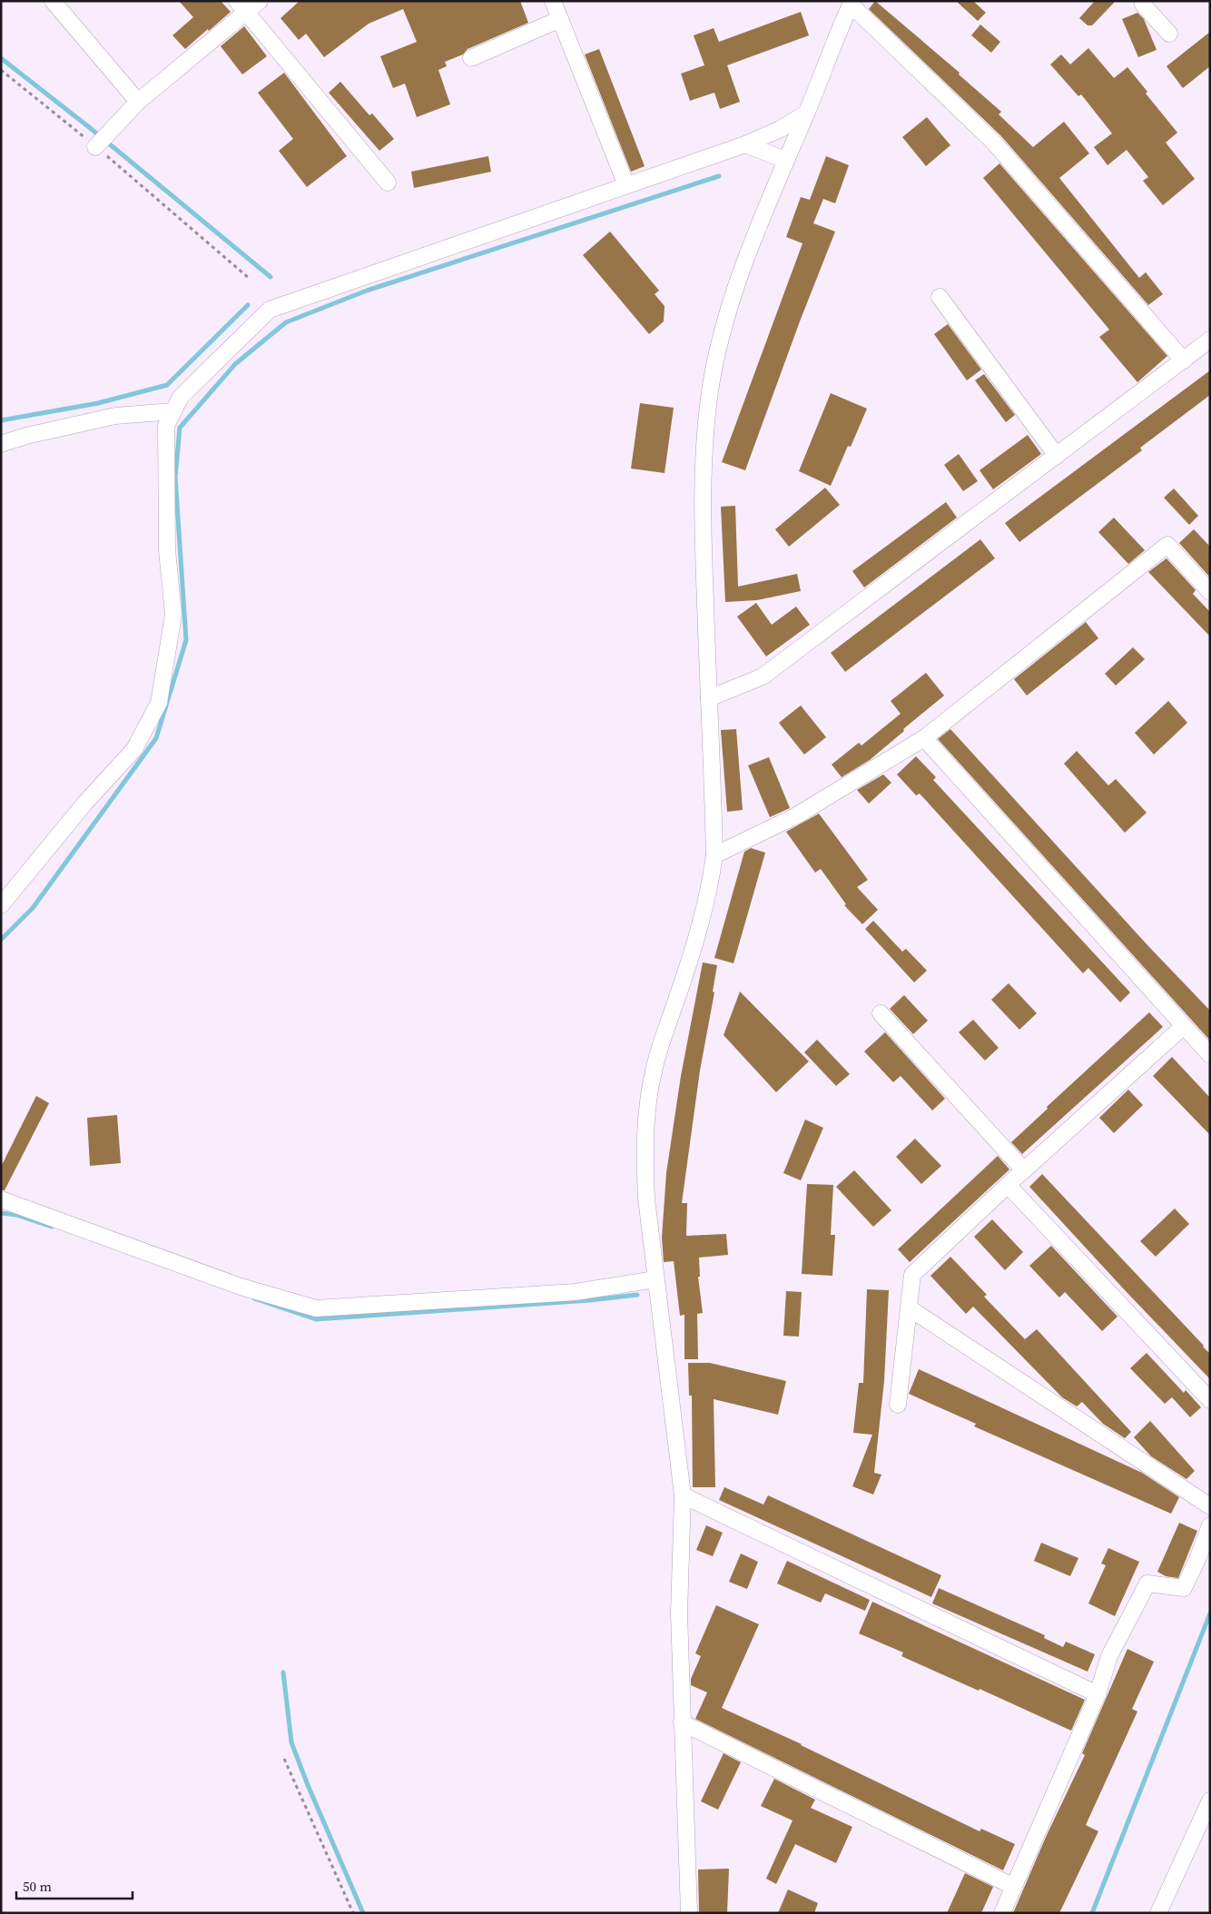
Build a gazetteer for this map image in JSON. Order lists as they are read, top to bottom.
{
  "scale_bar": "50 m"
}
